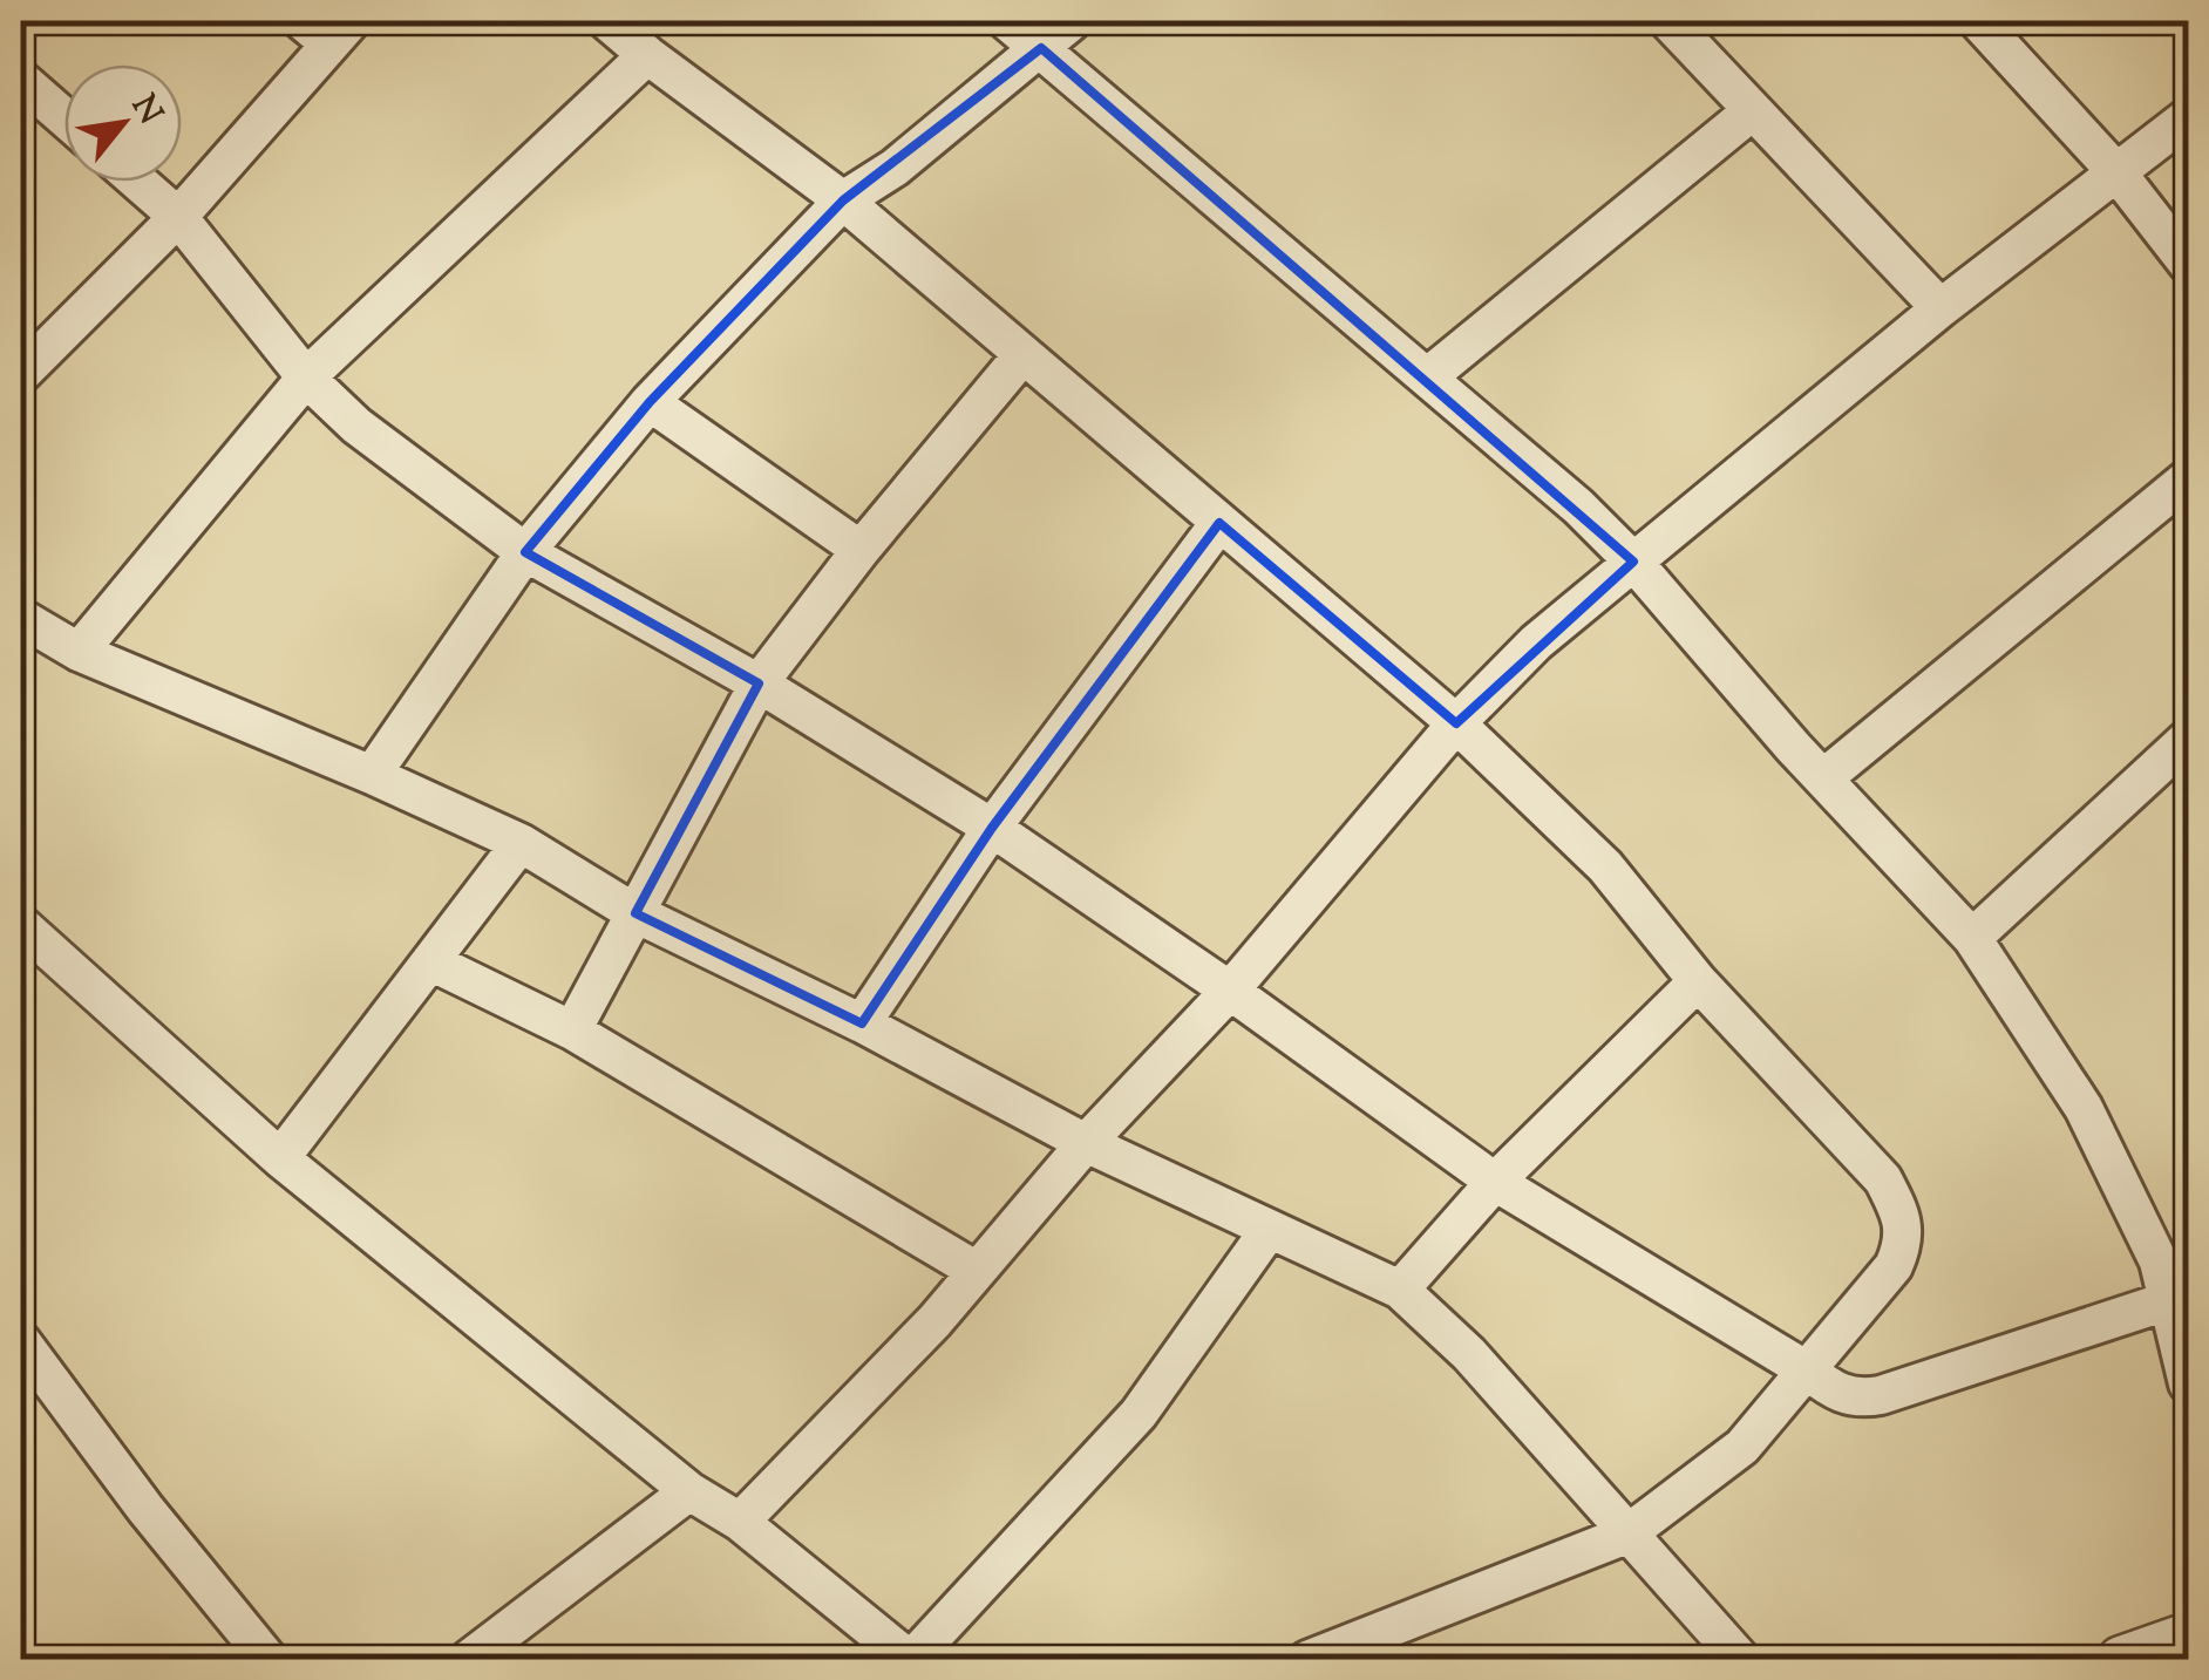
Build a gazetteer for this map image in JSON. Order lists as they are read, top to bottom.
{
  "north": "top right"
}
